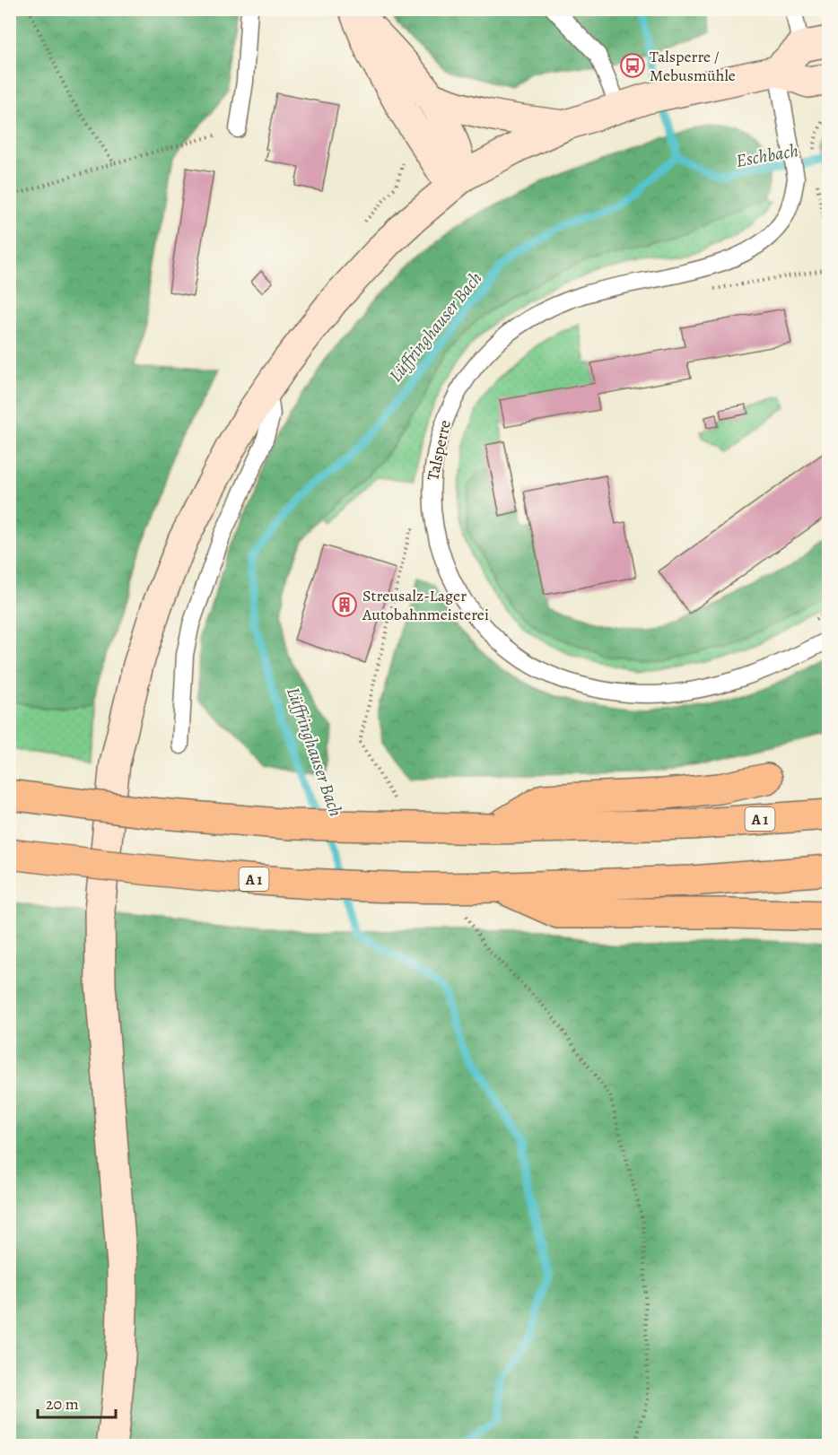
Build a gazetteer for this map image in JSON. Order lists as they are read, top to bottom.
{
  "streets": {
    "highway": ["A 1"],
    "lane": ["Talsperre"]
  },
  "water": ["Eschbach", "Lüffringhauser Bach"],
  "places": {
    "bus stop": ["Talsperre / Mebusmühle"],
    "building": ["Streusalz-Lager Autobahnmeisterei"]
  },
  "scale_bar": "20 m"
}
